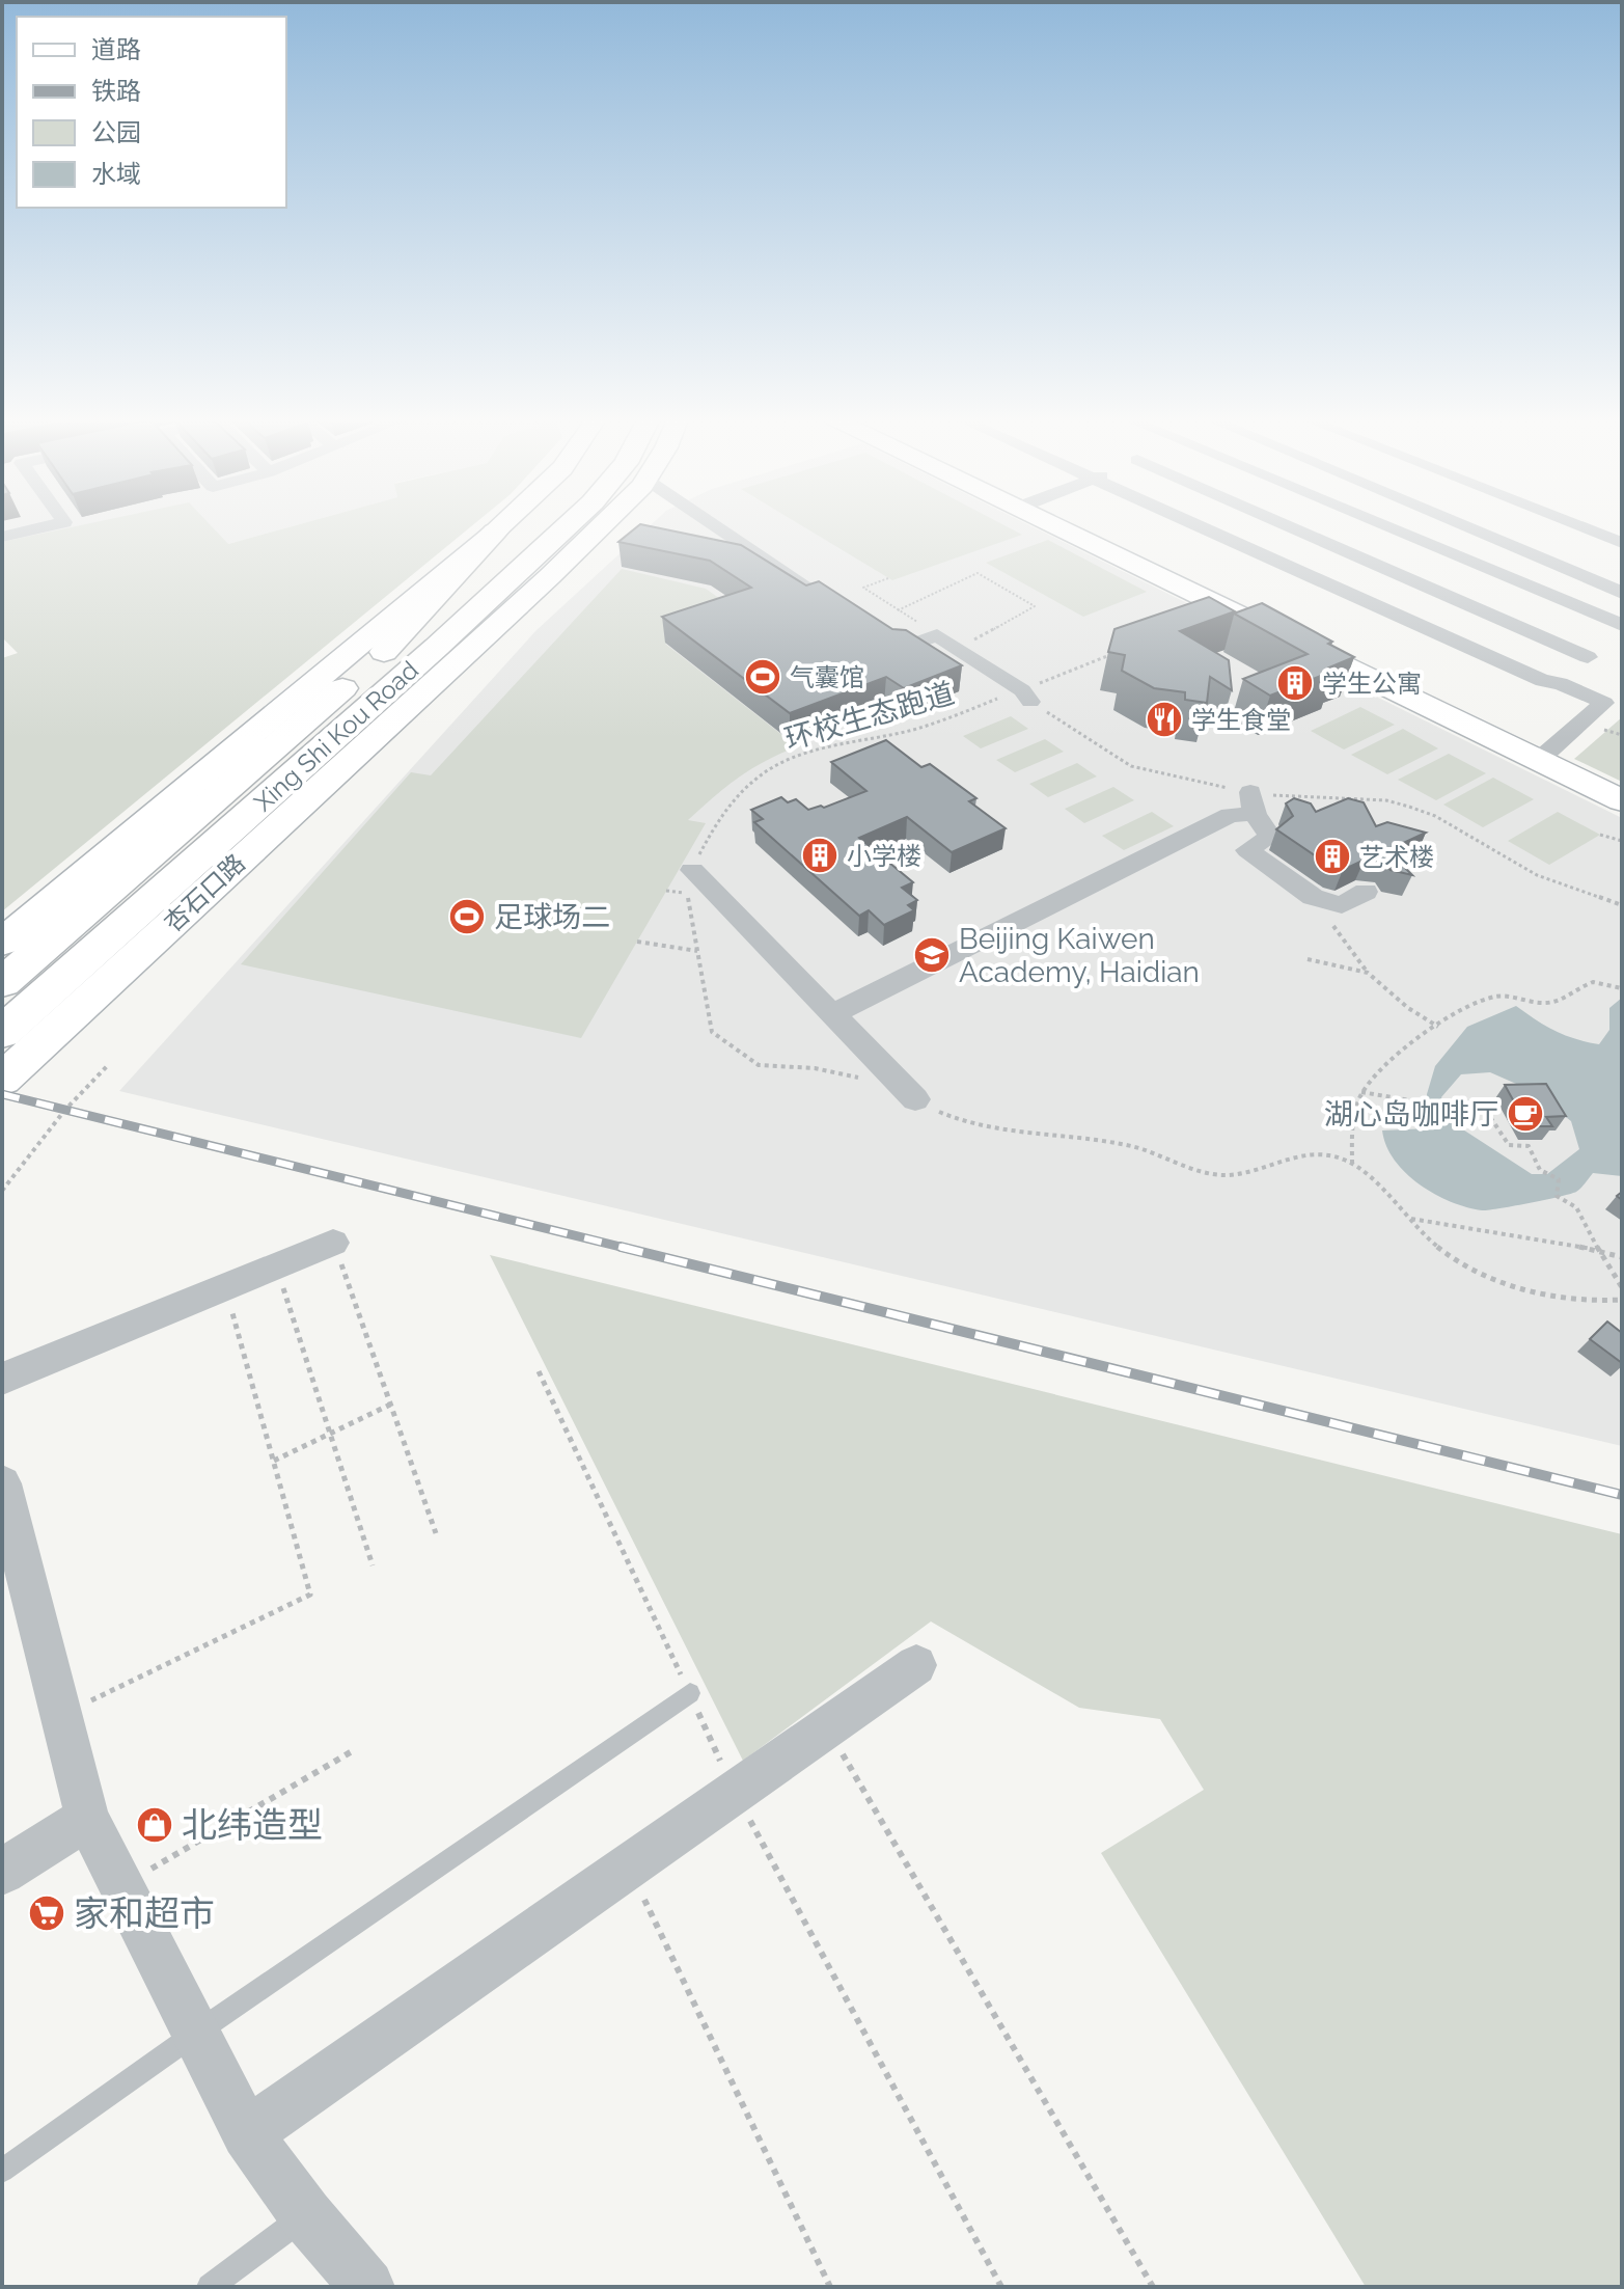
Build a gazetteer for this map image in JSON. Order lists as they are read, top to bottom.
{
  "streets": {
    "main road": ["Xing Shi Kou Road"],
    "street": ["杏石口路"],
    "path": ["环校生态跑道"]
  },
  "places": {
    "sports": ["气囊馆", "足球场二"],
    "building": ["学生公寓", "小学楼", "艺术楼"],
    "restaurant": ["学生食堂"],
    "school or university": ["Beijing Kaiwen Academy, Haidian"],
    "cafe": ["湖心岛咖啡厅"],
    "shop": ["北纬造型"],
    "supermarket": ["家和超市"]
  },
  "legend": [
    "道路",
    "铁路",
    "公园",
    "水域"
  ]
}
